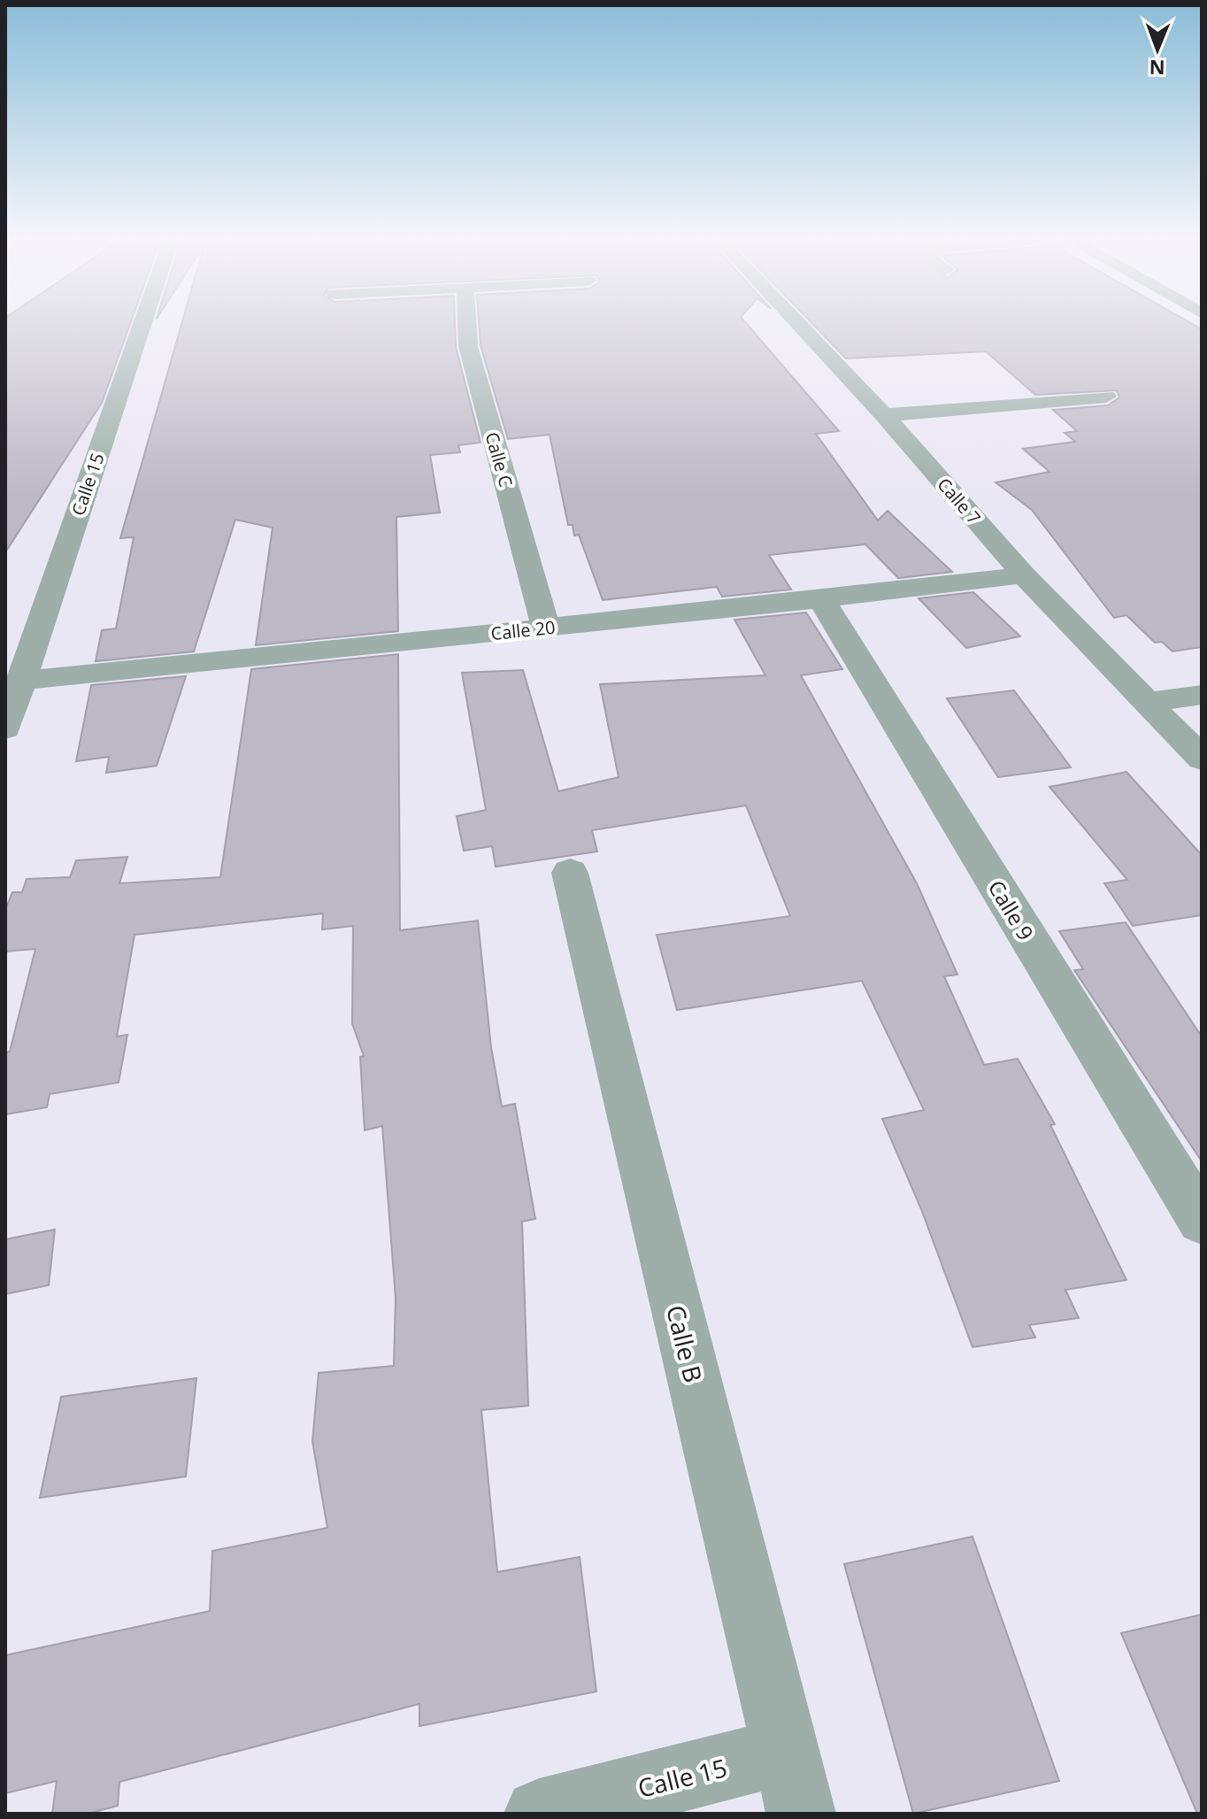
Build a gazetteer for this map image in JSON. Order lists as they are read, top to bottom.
{
  "streets": {
    "street": [
      "Calle C",
      "Calle 15",
      "Calle 7",
      "Calle 20",
      "Calle 9",
      "Calle B"
    ]
  },
  "crossings": [
    ["Calle C", "Calle 20"],
    ["Calle 15", "Calle 20"],
    ["Calle 15", "Calle B"],
    ["Calle 7", "Calle 20"],
    ["Calle 20", "Calle 9"]
  ],
  "north": "bottom"
}
